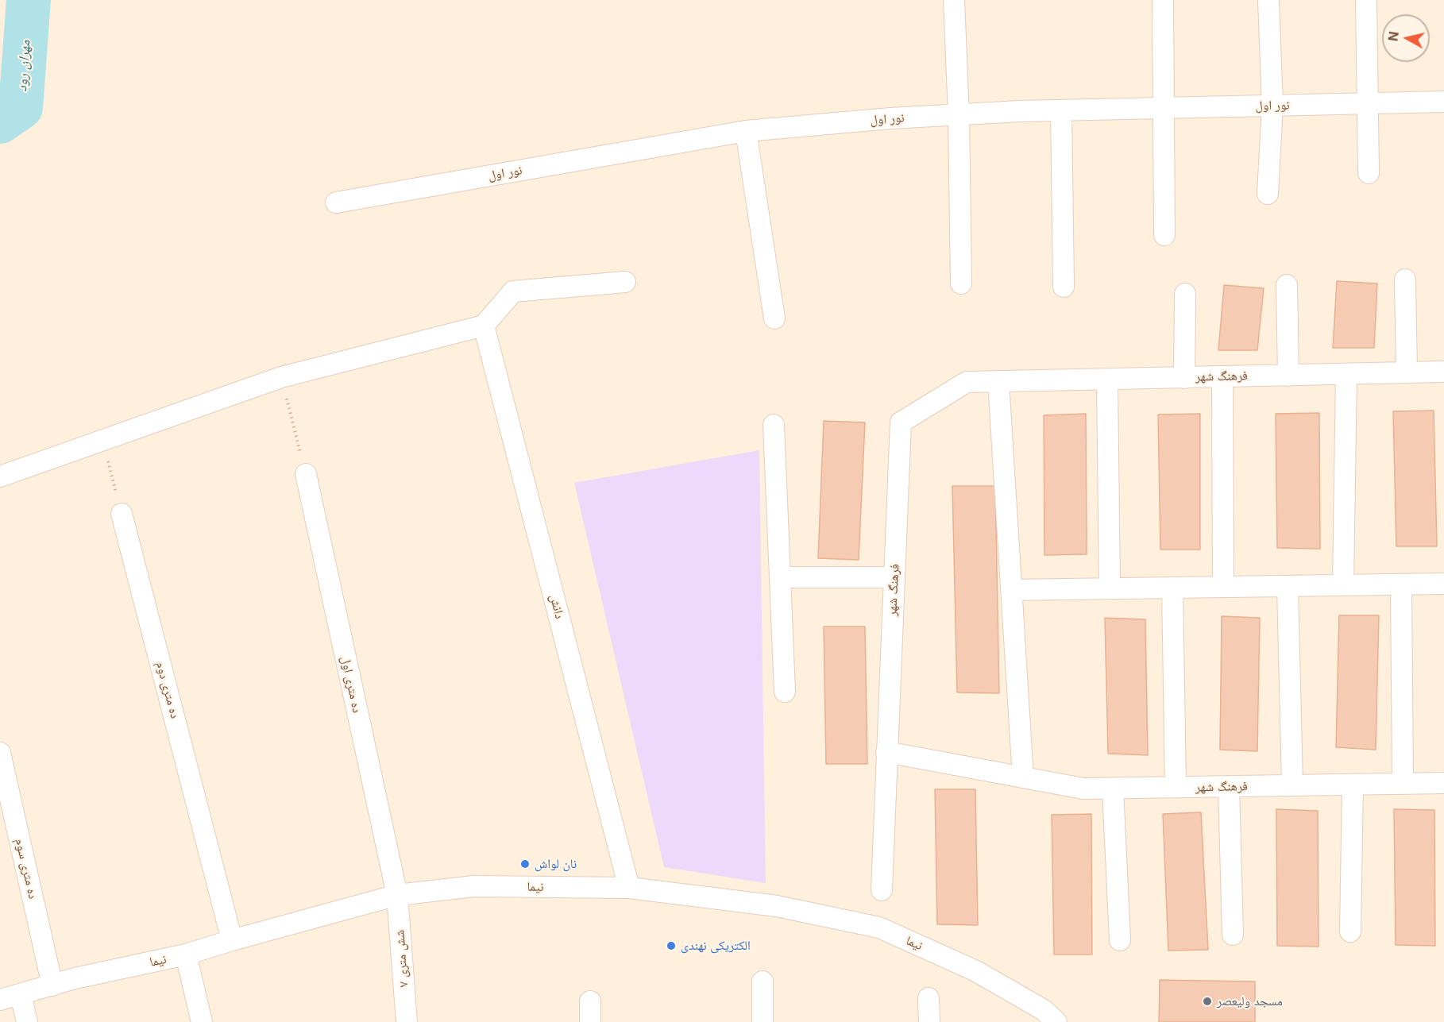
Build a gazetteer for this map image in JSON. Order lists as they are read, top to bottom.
{
  "streets": {
    "street": [
      "نور اول",
      "فرهنگ شهر",
      "دانش",
      "ده متری اول",
      "ده متری دوم",
      "ده متری سوم",
      "نیما",
      "۷ شش متری"
    ]
  },
  "crossings": [
    ["دانش", "نیما"],
    ["ده متری اول", "نیما"],
    ["ده متری اول", "۷ شش متری"],
    ["ده متری دوم", "نیما"],
    ["ده متری سوم", "نیما"],
    ["نیما", "۷ شش متری"]
  ],
  "water": ["مهران رود"],
  "places": ["نان لواش", "الکتریکی نهندی", "مسجد ولیعصر"],
  "north": "left"
}
